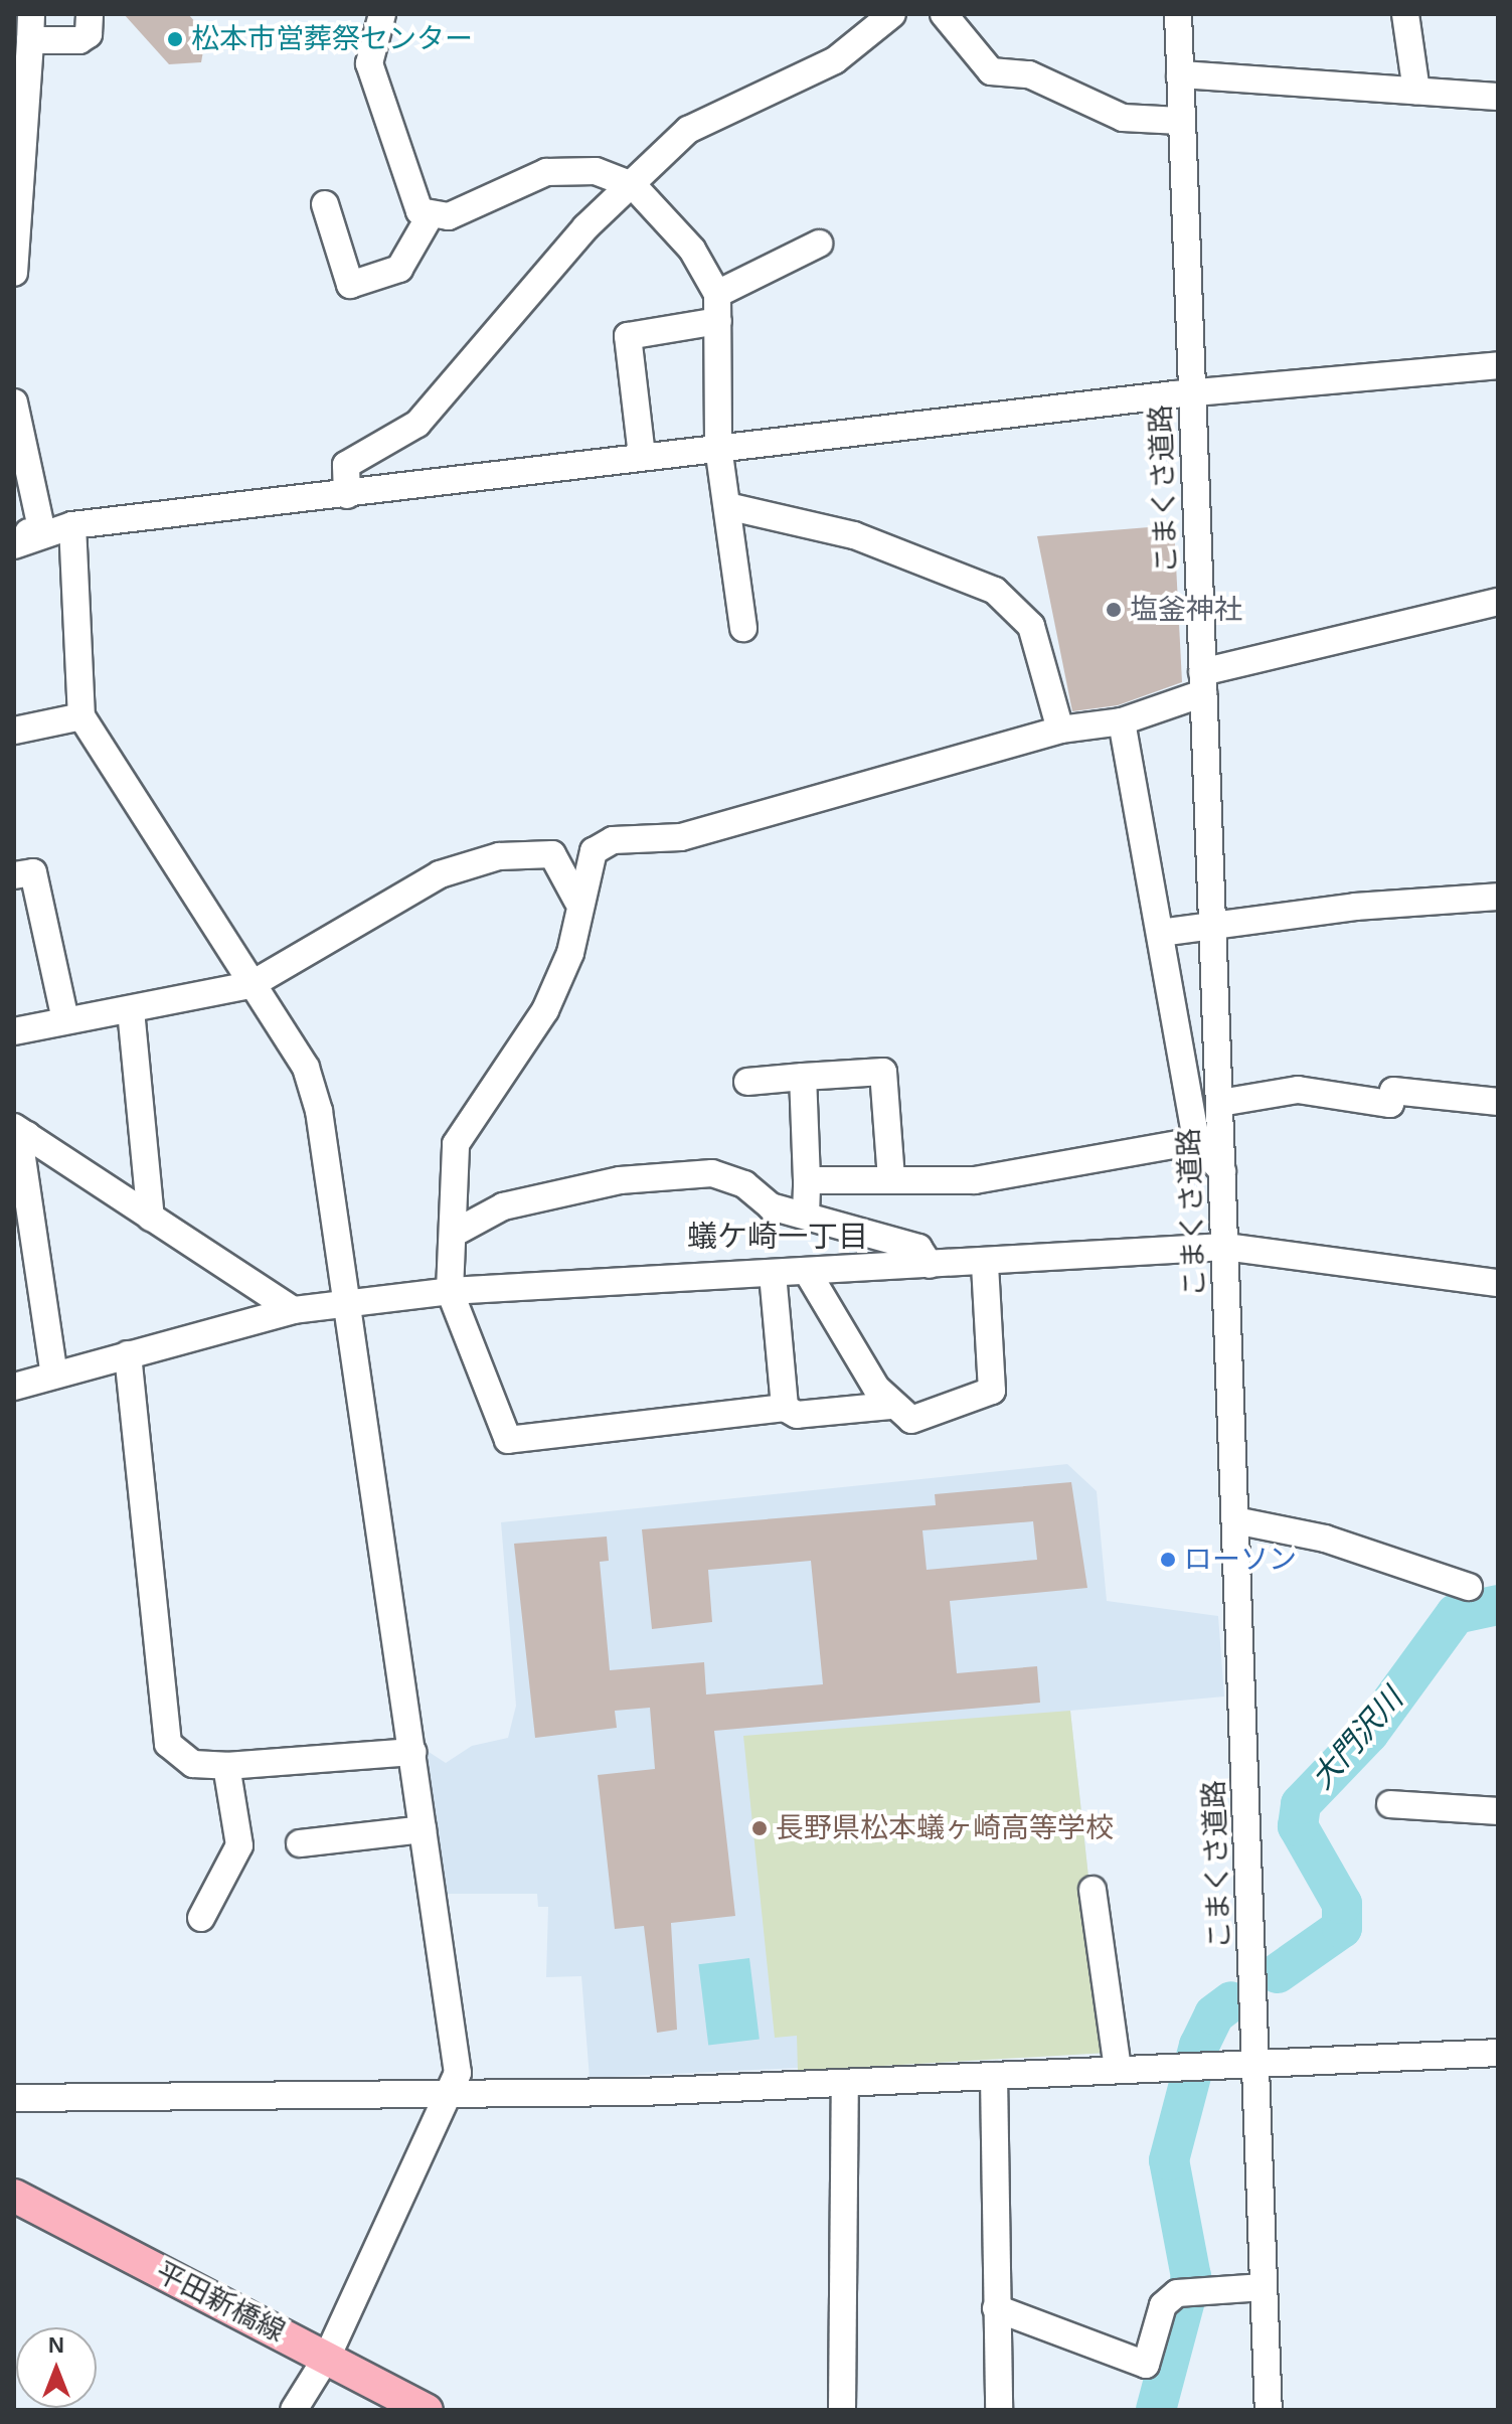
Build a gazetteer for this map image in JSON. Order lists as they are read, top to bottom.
{
  "streets": {
    "main road": ["平田新橋線"],
    "street": ["こまくさ道路"]
  },
  "districts": ["蟻ケ崎一丁目"],
  "water": ["大門沢川"],
  "places": [
    "松本市営葬祭センター",
    "塩釜神社",
    "ローソン",
    "長野県松本蟻ヶ崎高等学校"
  ],
  "north": "top"
}
